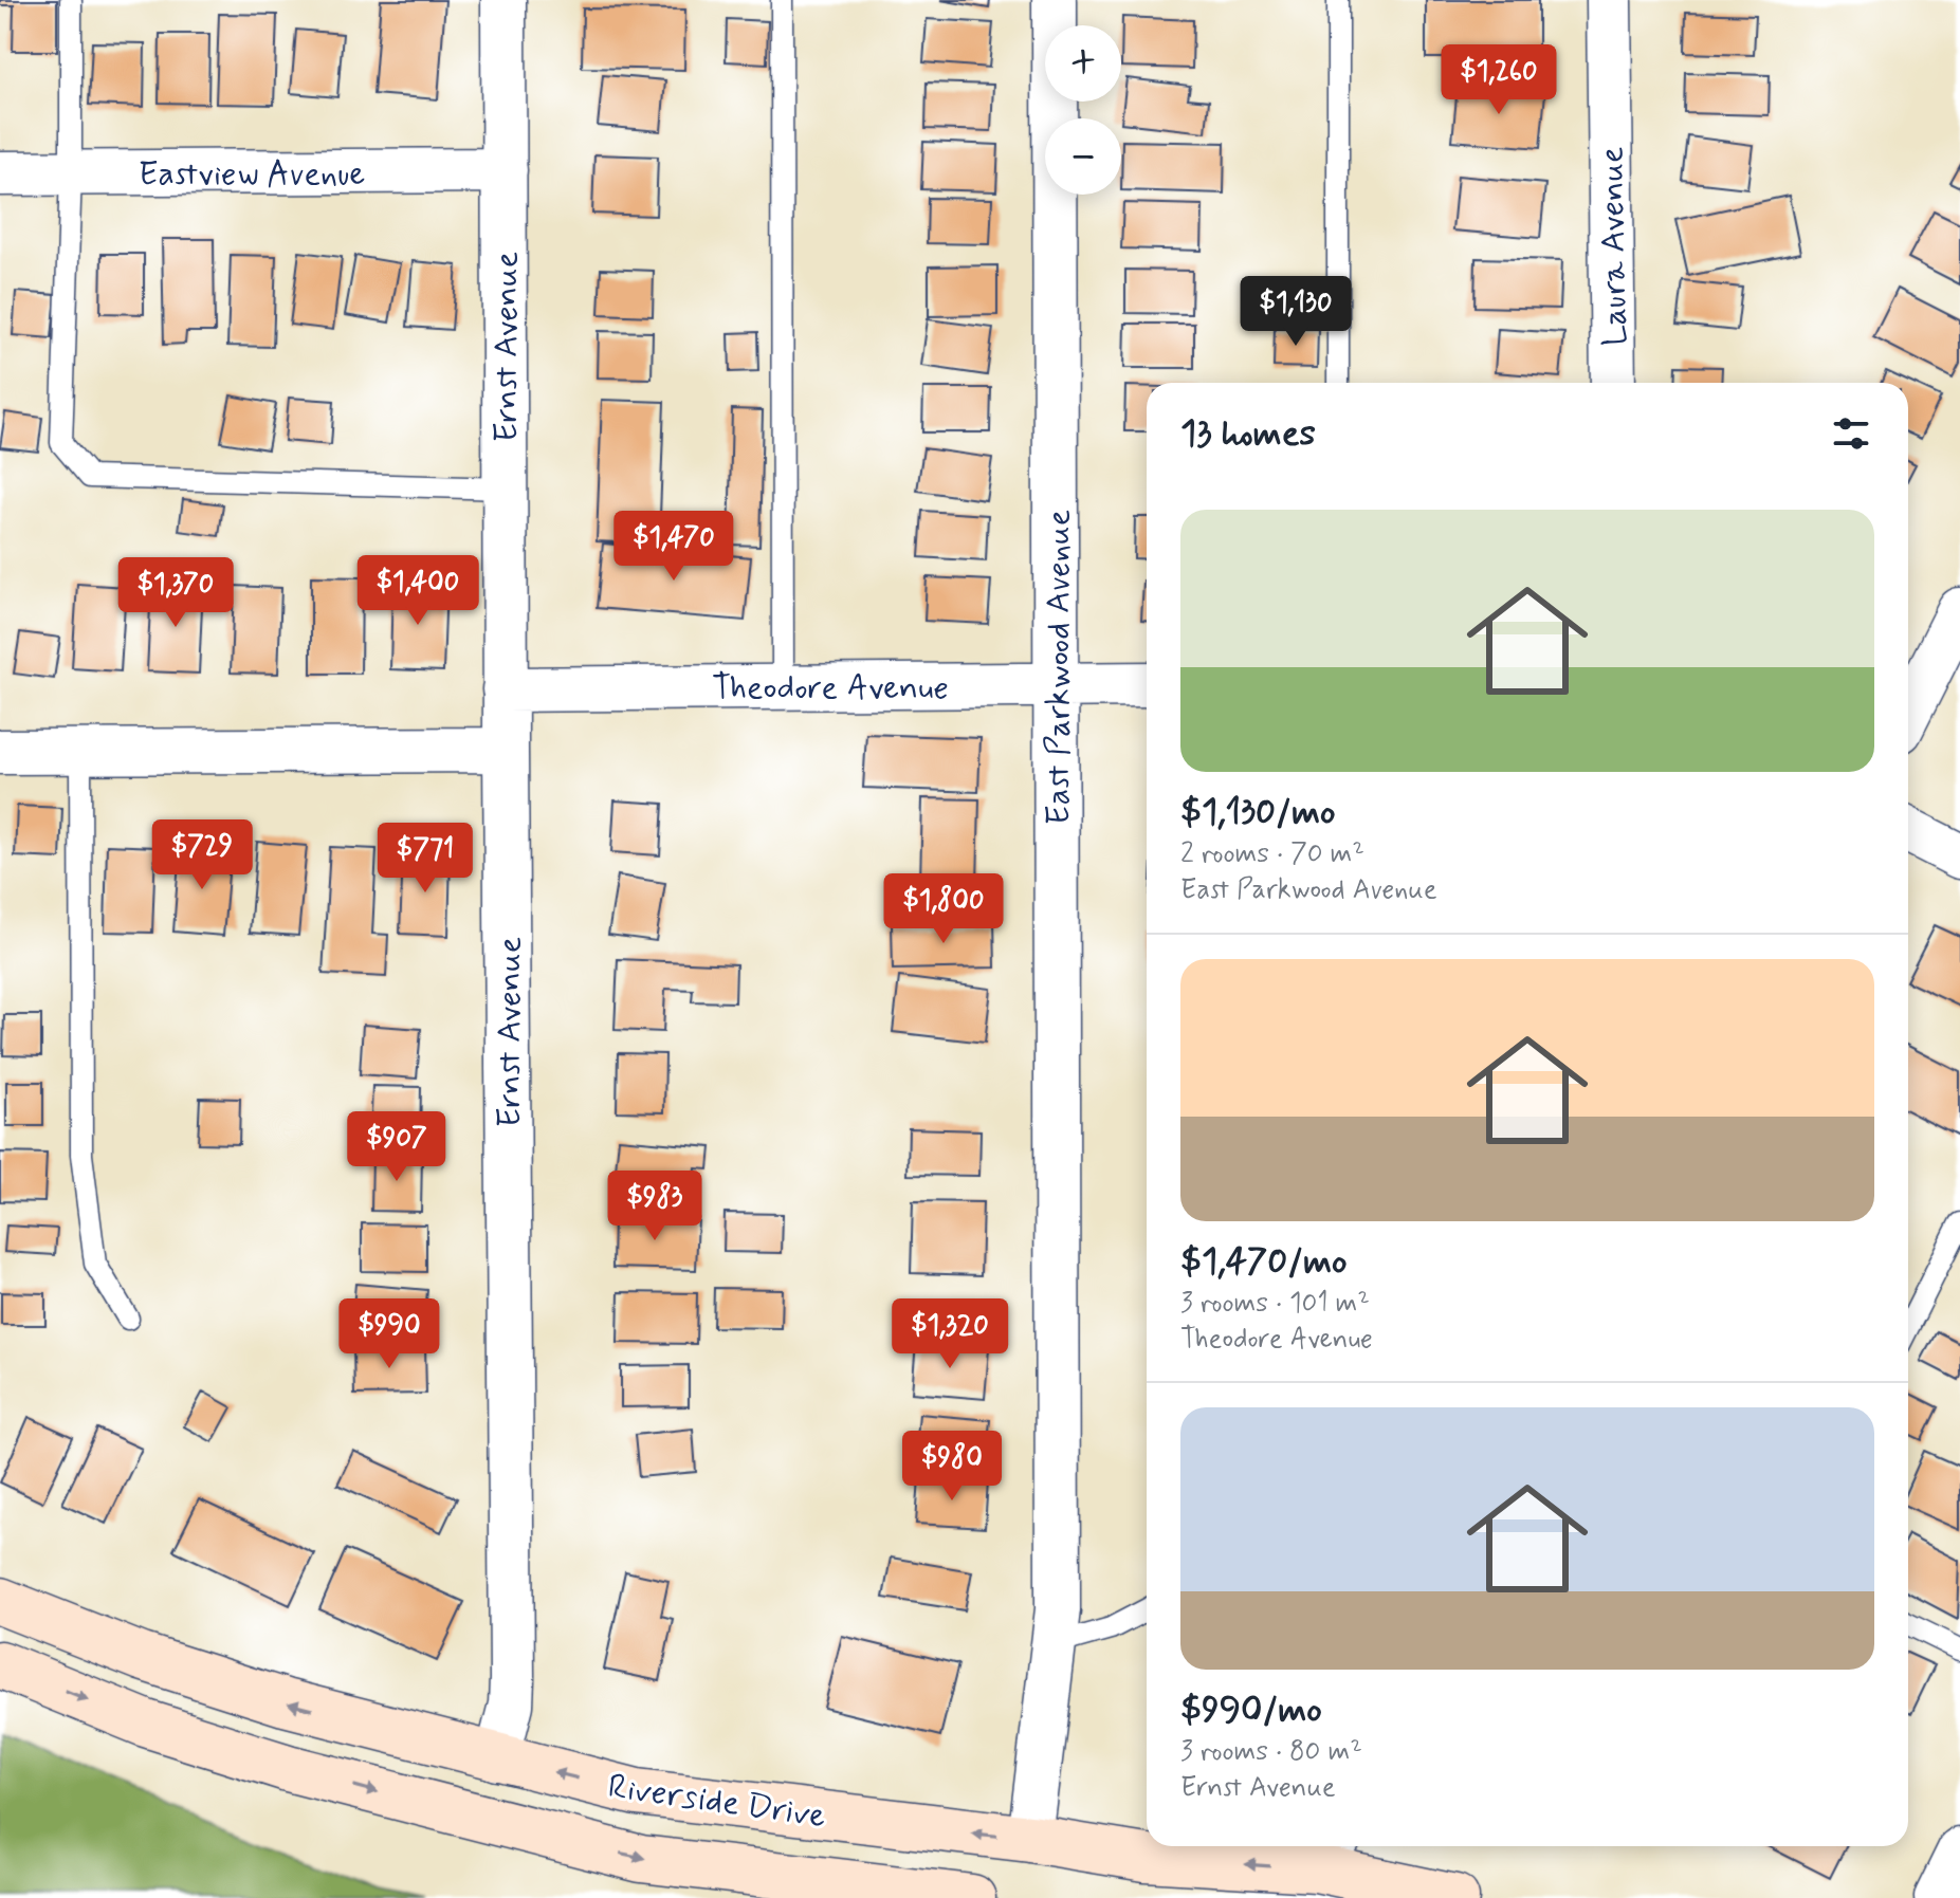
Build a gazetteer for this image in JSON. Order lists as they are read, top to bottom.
{
  "streets": {
    "main road": ["Riverside Drive"],
    "street": [
      "Eastview Avenue",
      "Laura Avenue",
      "Ernst Avenue",
      "East Parkwood Avenue",
      "Theodore Avenue"
    ]
  },
  "crossings": [
    ["Eastview Avenue", "Ernst Avenue"],
    ["Ernst Avenue", "Theodore Avenue"],
    ["Ernst Avenue", "Riverside Drive"],
    ["East Parkwood Avenue", "Theodore Avenue"],
    ["East Parkwood Avenue", "Riverside Drive"]
  ],
  "page": {
    "map_buttons": ["+", "−"],
    "price": [
      "$1,260",
      "$1,130",
      "$1,470",
      "$1,400",
      "$1,370",
      "$729",
      "$771",
      "$1,800",
      "$907",
      "$983",
      "$990",
      "$1,320",
      "$980"
    ],
    "heading": "13 homes",
    "list": [
      {
        "name": "$1,130/mo",
        "note": "2 rooms · 70 m² · East Parkwood Avenue"
      },
      {
        "name": "$1,470/mo",
        "note": "3 rooms · 101 m² · Theodore Avenue"
      },
      {
        "name": "$990/mo",
        "note": "3 rooms · 80 m² · Ernst Avenue"
      }
    ]
  }
}
